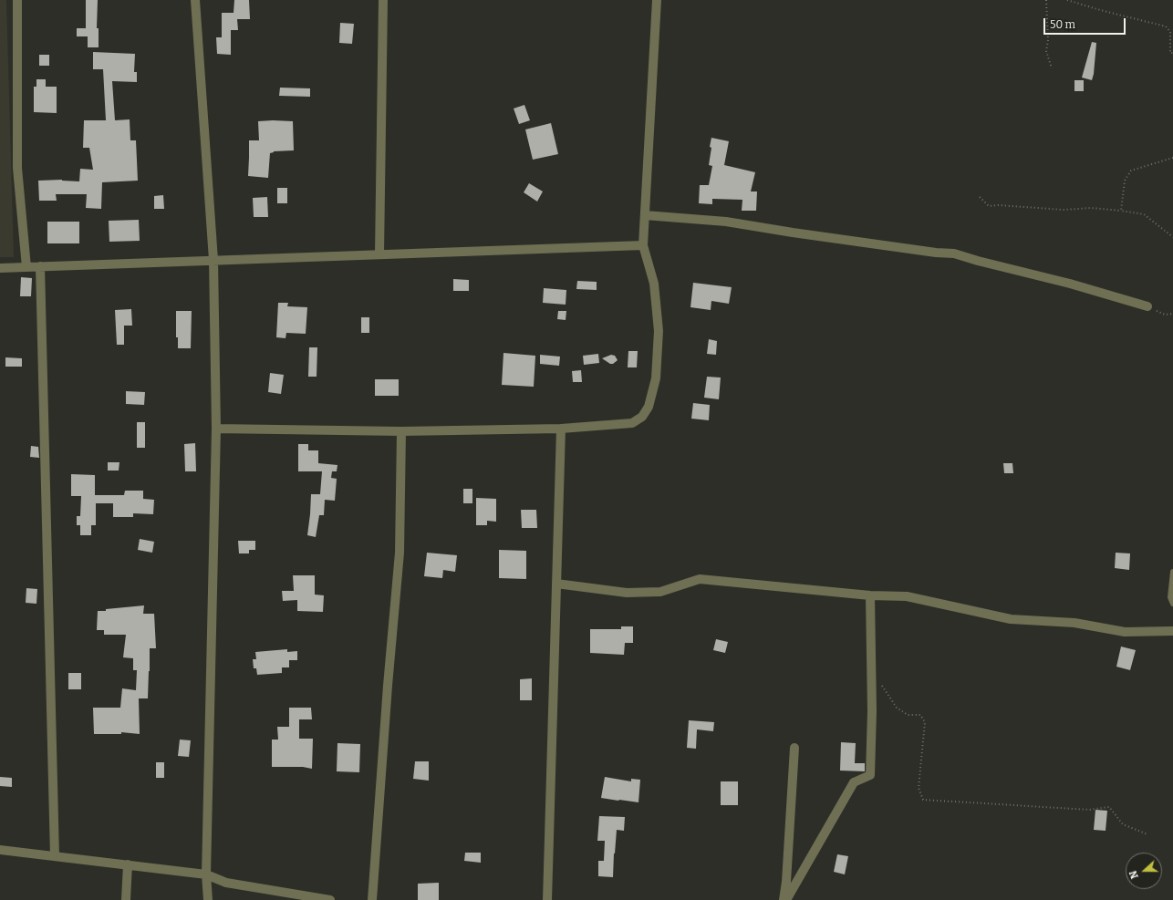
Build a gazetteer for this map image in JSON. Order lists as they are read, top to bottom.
{
  "scale_bar": "50 m",
  "north": "left"
}
